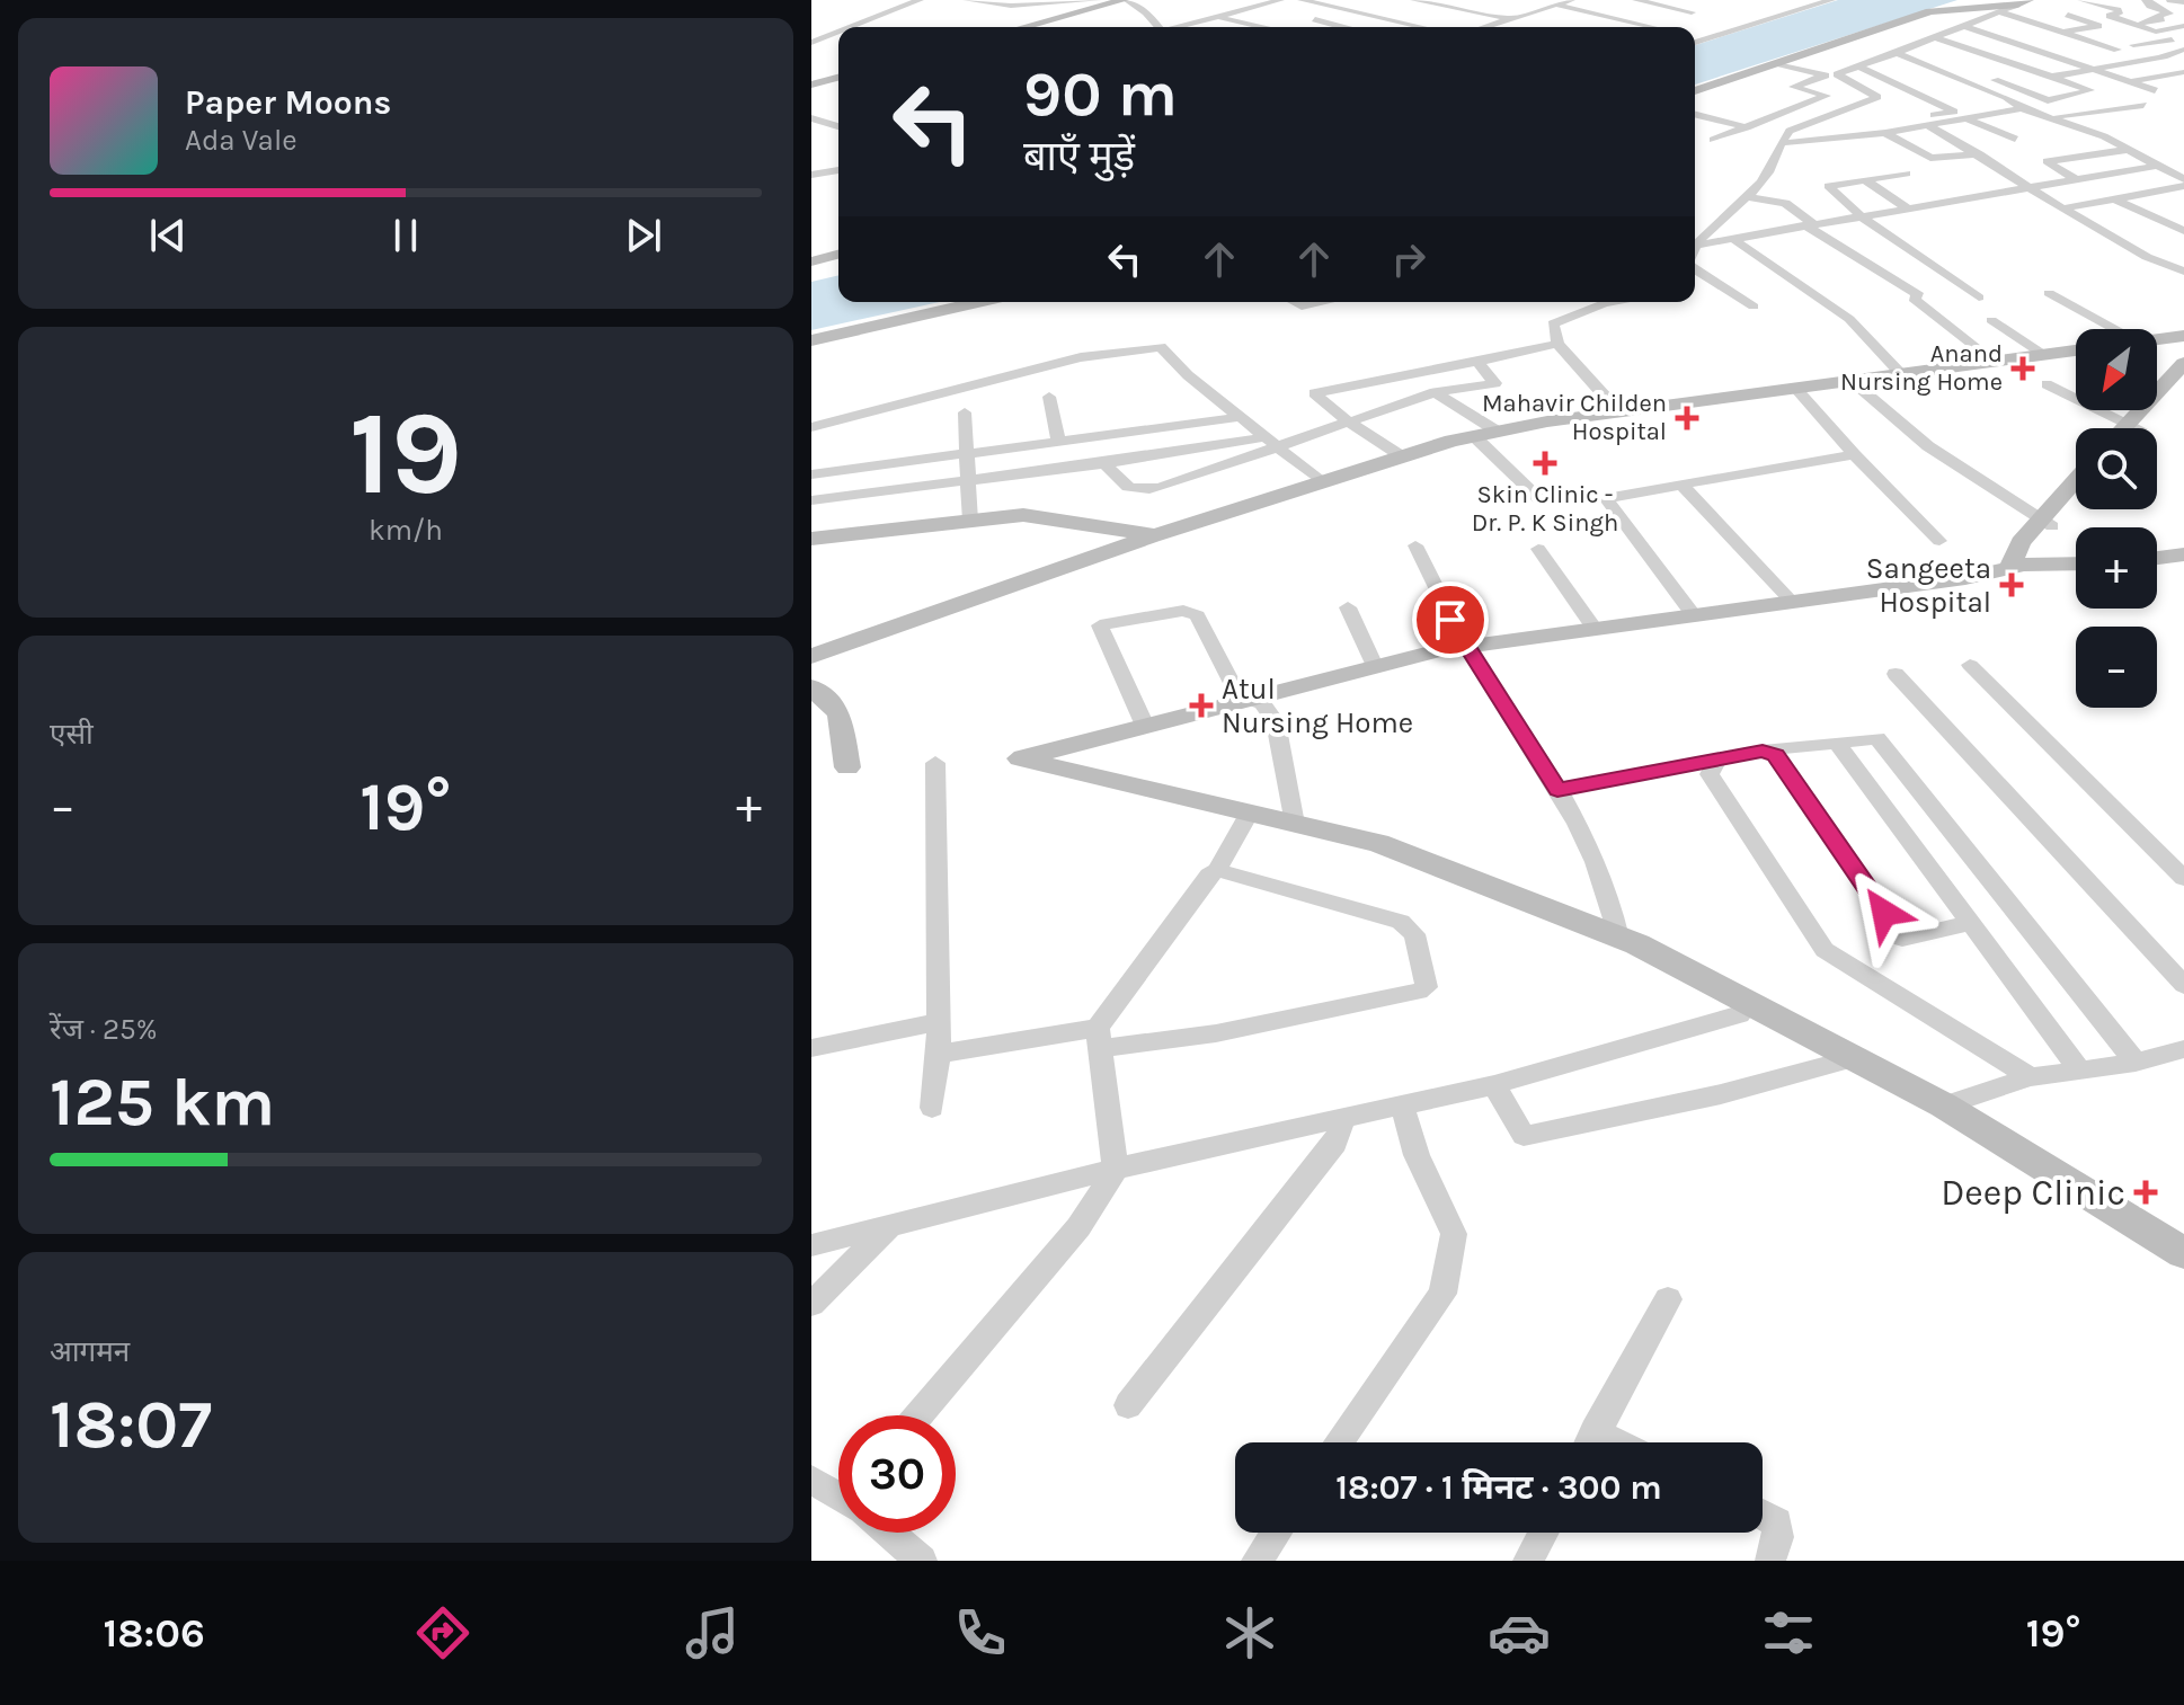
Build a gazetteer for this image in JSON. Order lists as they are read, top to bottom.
{
  "places": {
    "health": [
      "Anand Nursing Home",
      "Mahavir Childen Hospital",
      "Skin Clinic - Dr. P. K Singh",
      "Sangeeta Hospital",
      "Atul Nursing Home",
      "Deep Clinic"
    ]
  },
  "north": "bottom left",
  "page": {
    "turn": ["90 m", "बाएँ मुड़ें"],
    "song": ["Paper Moons", "Ada Vale"],
    "tile": [
      ["19", "km/h"],
      "एसी",
      ["रेंज · 25%", "125 km"],
      ["आगमन", "18:07"]
    ],
    "map_buttons": ["+", "−"],
    "heat": ["−", "19°", "+"],
    "limit": "30",
    "trip": "18:07 · 1 मिनट · 300 m",
    "tabs": ["18:06", "19°"]
  }
}
